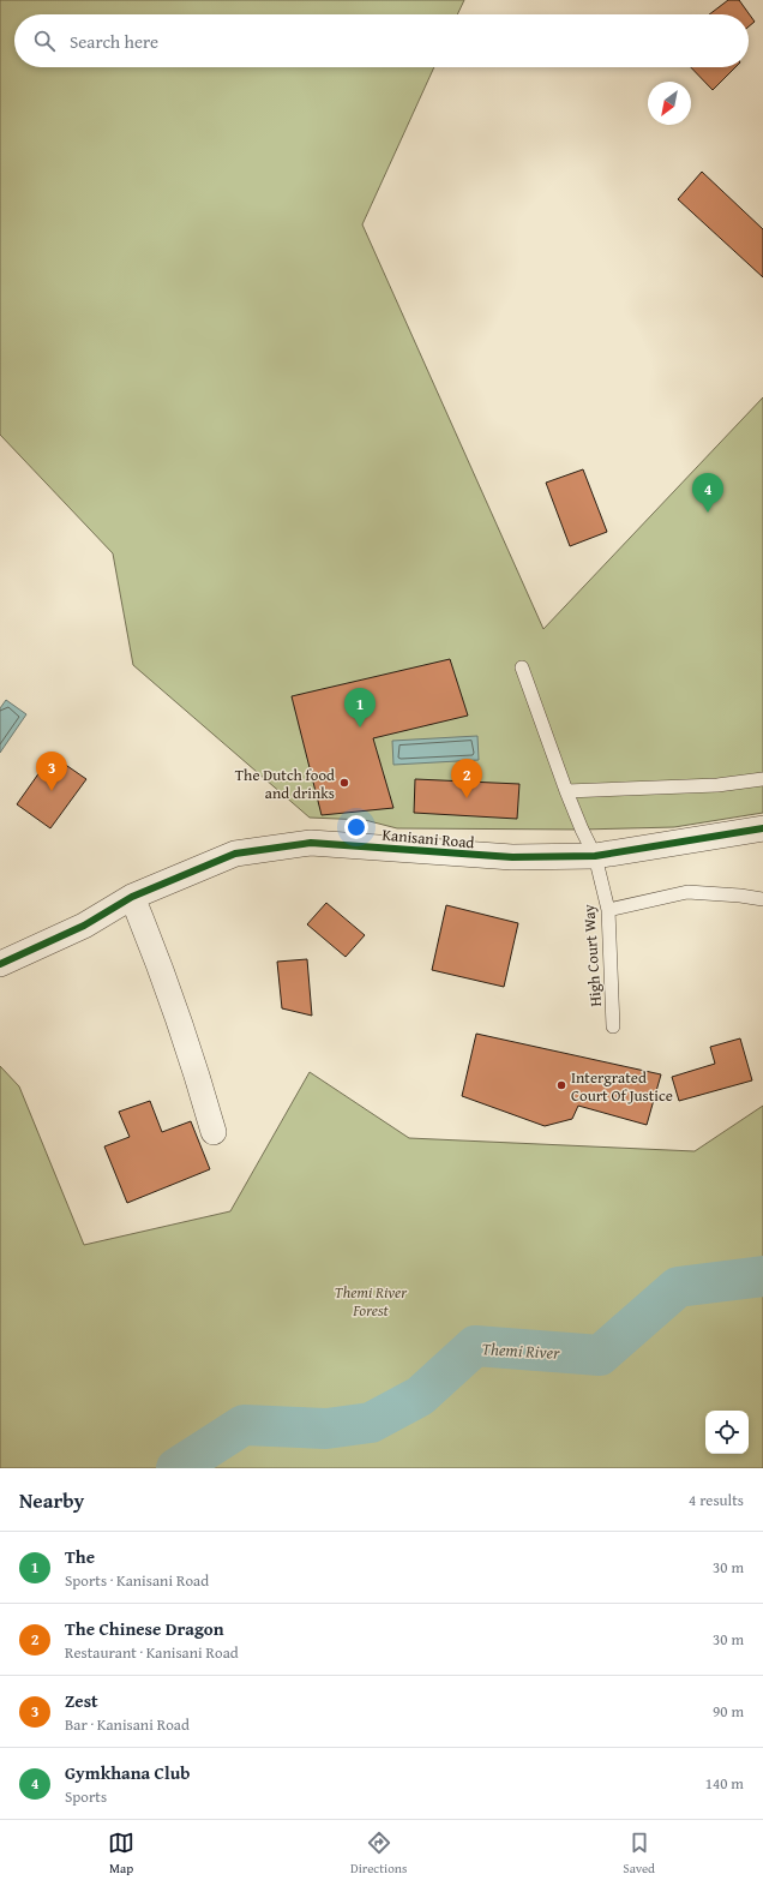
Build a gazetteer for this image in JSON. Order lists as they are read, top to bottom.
{
  "streets": {
    "street": ["Kanisani Road"],
    "lane": ["High Court Way"]
  },
  "crossings": [
    ["Kanisani Road", "High Court Way"]
  ],
  "water": ["Themi River"],
  "parks": ["Themi River Forest"],
  "places": ["The Dutch food and drinks", "Intergrated Court Of Justice"],
  "north": "bottom left",
  "page": {
    "search": "Search here",
    "pins": [
      "4",
      "1",
      "3",
      "2"
    ],
    "heading": ["Nearby", "4 results"],
    "list": [
      {
        "mark": "1",
        "name": "The",
        "note": "Sports · Kanisani Road",
        "value": "30 m"
      },
      {
        "mark": "2",
        "name": "The Chinese Dragon",
        "note": "Restaurant · Kanisani Road",
        "value": "30 m"
      },
      {
        "mark": "3",
        "name": "Zest",
        "note": "Bar · Kanisani Road",
        "value": "90 m"
      },
      {
        "mark": "4",
        "name": "Gymkhana Club",
        "note": "Sports",
        "value": "140 m"
      }
    ],
    "nav": ["Map", "Directions", "Saved"]
  }
}
